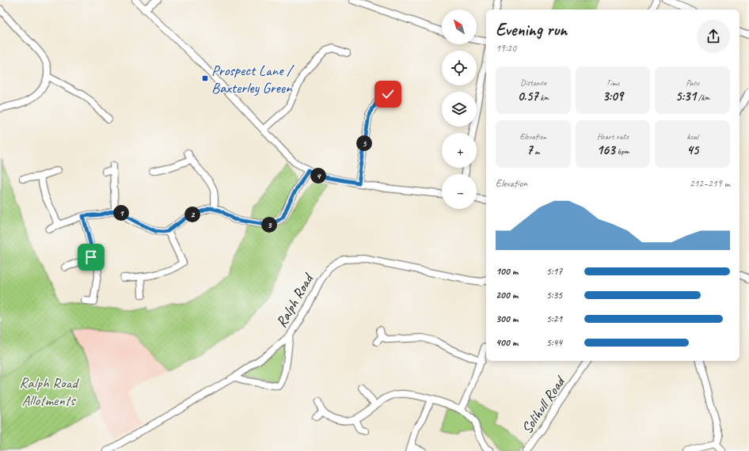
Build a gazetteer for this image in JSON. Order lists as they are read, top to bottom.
{
  "streets": {
    "street": ["Ralph Road", "Solihull Road"]
  },
  "parks": ["Ralph Road Allotments"],
  "places": {
    "transit": ["Prospect Lane / Baxterley Green"]
  },
  "north": "top left",
  "page": {
    "map_buttons": ["+", "−"],
    "heading": ["Evening run", "19:20"],
    "stats": [
      ["Distance", "0.57 km"],
      ["Time", "3:09"],
      ["Pace", "5:31 /km"],
      ["Elevation", "7 m"],
      ["Heart rate", "163 bpm"],
      ["kcal", "45"]
    ],
    "pins": [
      "5",
      "4",
      "1",
      "2",
      "3"
    ],
    "chart": ["Elevation", "212–219 m"],
    "list": [
      {
        "name": "100 m",
        "note": "5:17"
      },
      {
        "name": "200 m",
        "note": "5:35"
      },
      {
        "name": "300 m",
        "note": "5:21"
      },
      {
        "name": "400 m",
        "note": "5:44"
      }
    ]
  }
}
